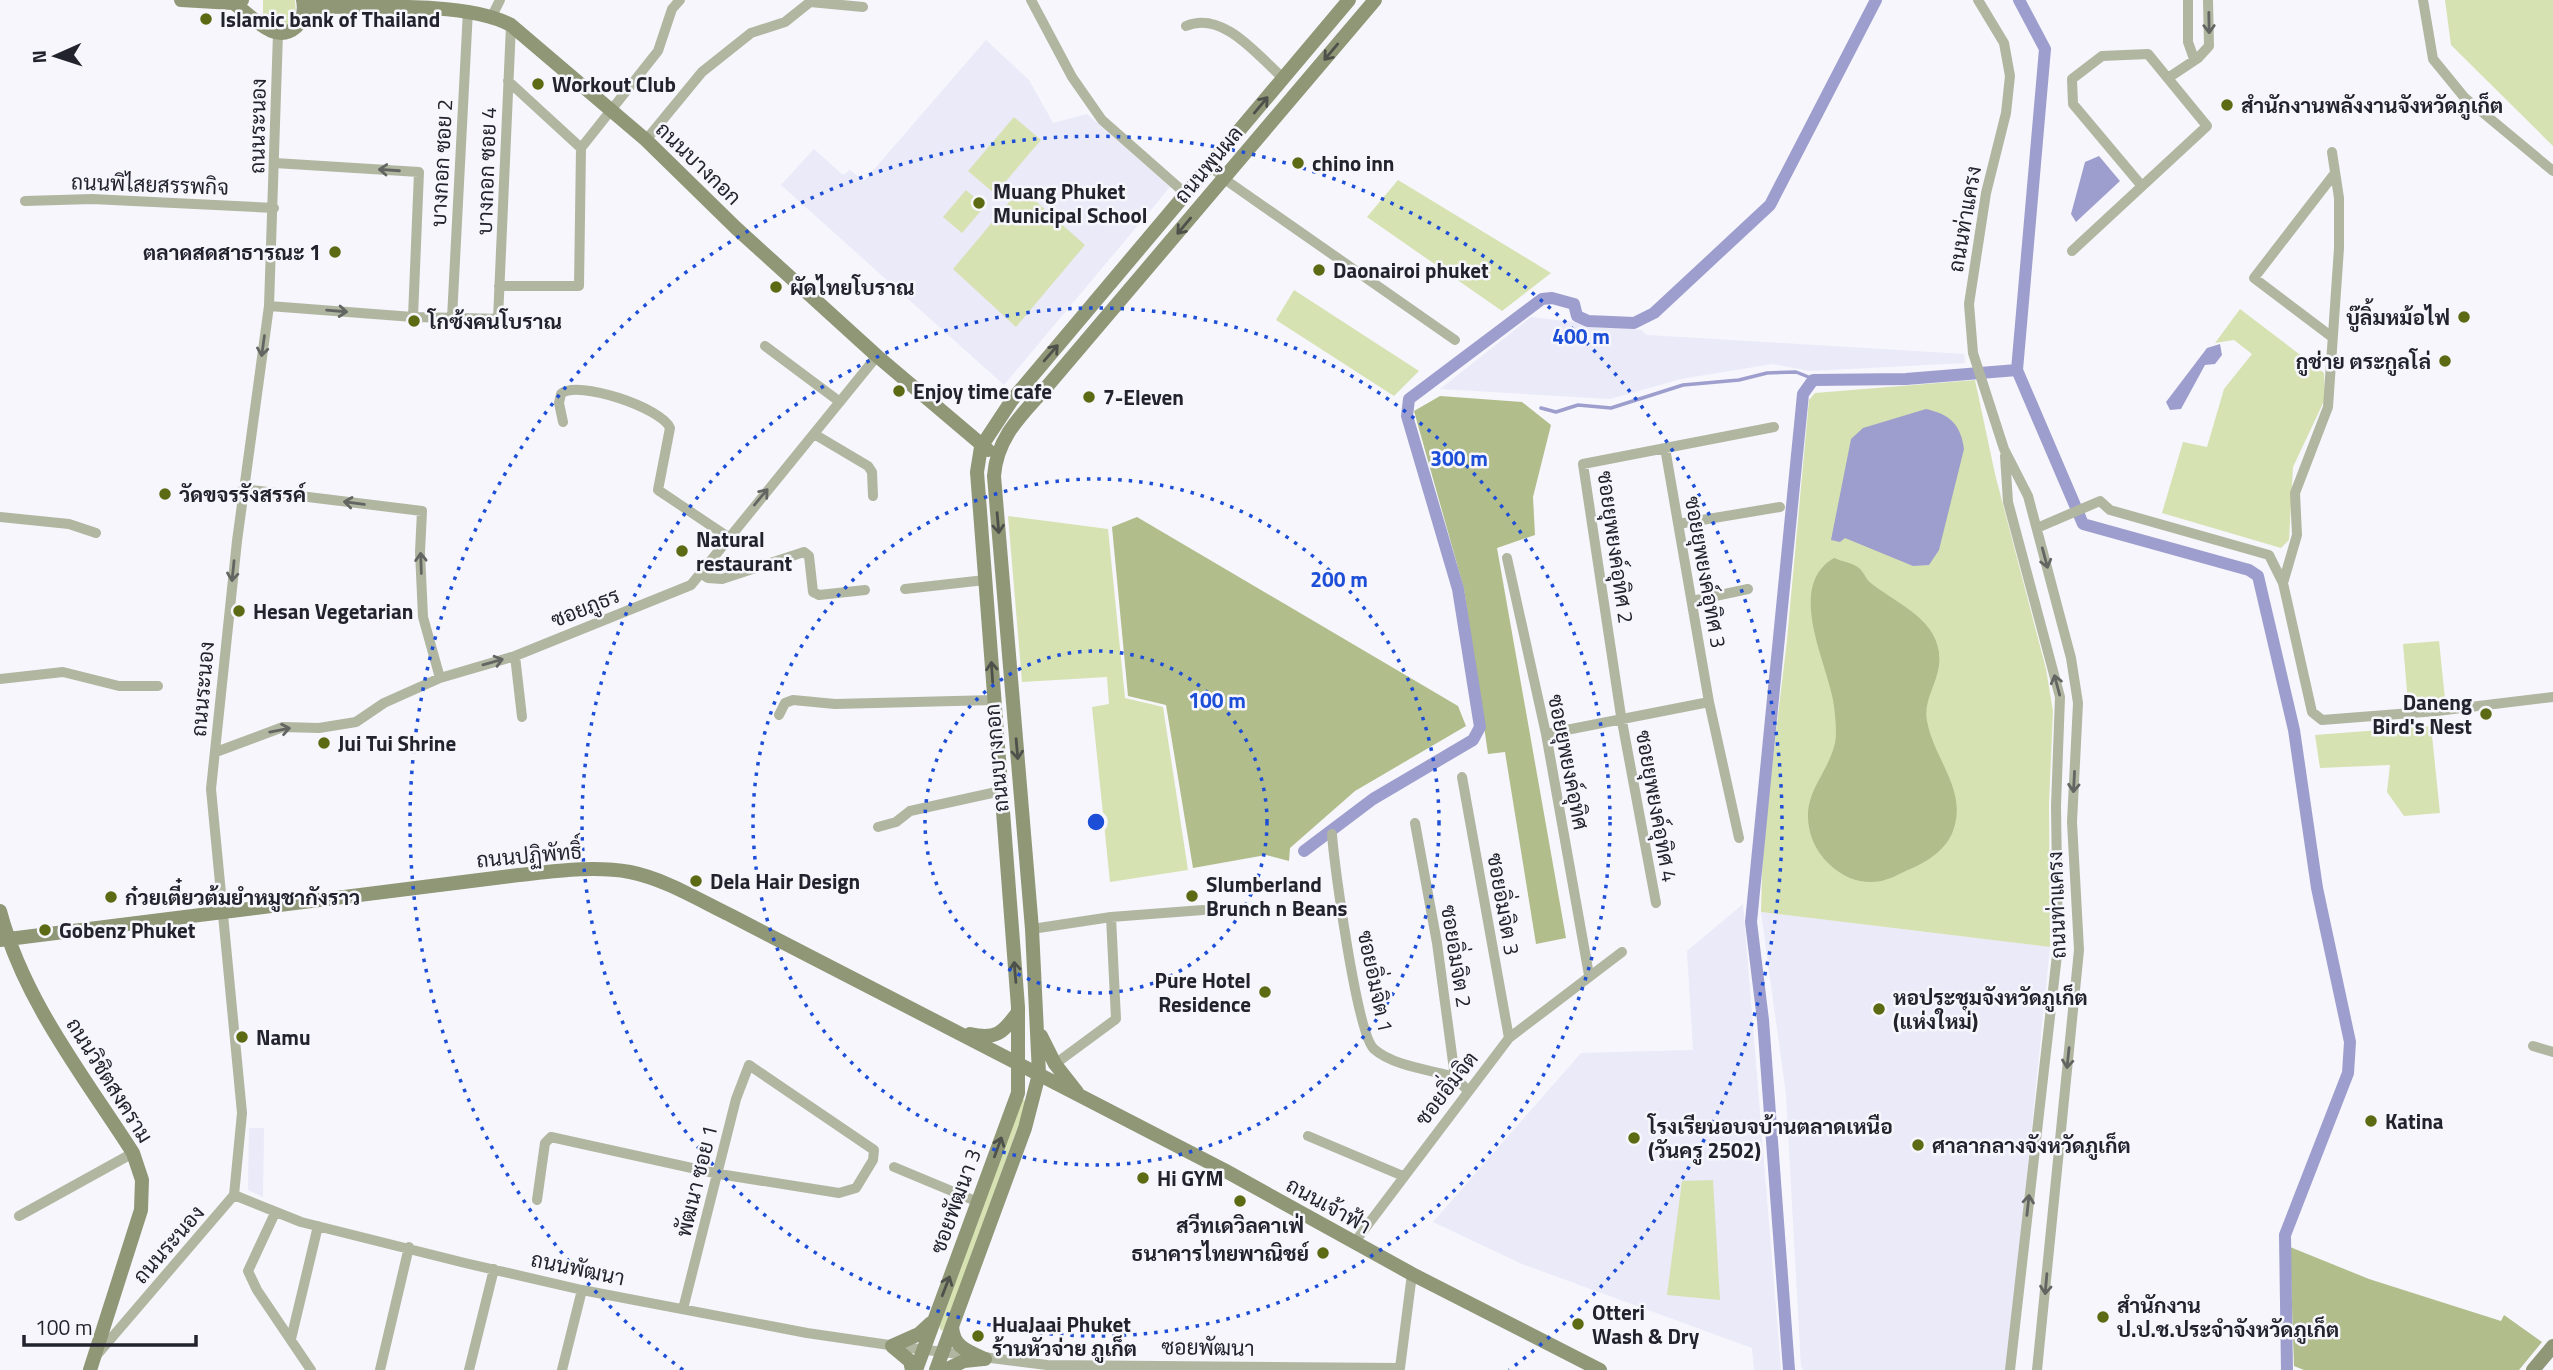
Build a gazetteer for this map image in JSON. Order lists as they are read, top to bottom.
{
  "streets": {
    "main road": [
      "ถนนบางกอก",
      "ถนนพูนผล",
      "ถนนปฏิพัทธิ์",
      "ถนนวิชิตสงคราม",
      "ซอยพัฒนา 3",
      "ถนนเจ้าฟ้า"
    ],
    "street": [
      "ถนนระนอง",
      "บางกอก ซอย 2",
      "บางกอก ซอย 4",
      "ถนนพิไสยสรรพกิจ",
      "ถนนท่าแครง",
      "ซอยยุพยงค์อุทิศ 2",
      "ซอยยุพยงค์อุทิศ 3",
      "ซอยภูธร",
      "ซอยยุพยงค์อุทิศ",
      "ซอยยุพยงค์อุทิศ 4",
      "ซอยอิ่มจิต 3",
      "ซอยอิ่มจิต 2",
      "ซอยอิ่มจิต 1",
      "ซอยอิ่มจิต",
      "พัฒนา ซอย 1",
      "ถนนพัฒนา",
      "ซอยพัฒนา"
    ]
  },
  "crossings": [
    ["ถนนระนอง", "ถนนพิไสยสรรพกิจ"],
    ["ถนนระนอง", "ซอยภูธร"],
    ["ถนนระนอง", "ถนนปฏิพัทธิ์"],
    ["ถนนระนอง", "ถนนวิชิตสงคราม"],
    ["ถนนระนอง", "ถนนพัฒนา"],
    ["บางกอก ซอย 2", "ถนนบางกอก"],
    ["บางกอก ซอย 2", "บางกอก ซอย 4"],
    ["ถนนบางกอก", "ถนนพูนผล"],
    ["ถนนบางกอก", "บางกอก ซอย 4"],
    ["ถนนบางกอก", "ซอยภูธร"],
    ["ถนนบางกอก", "ถนนปฏิพัทธิ์"],
    ["ถนนบางกอก", "ซอยพัฒนา 3"],
    ["ถนนบางกอก", "ถนนเจ้าฟ้า"],
    ["ซอยยุพยงค์อุทิศ 2", "ซอยยุพยงค์อุทิศ 3"],
    ["ซอยยุพยงค์อุทิศ 2", "ซอยยุพยงค์อุทิศ 4"],
    ["ซอยยุพยงค์อุทิศ", "ซอยอิ่มจิต"],
    ["ถนนปฏิพัทธิ์", "ถนนวิชิตสงคราม"],
    ["ถนนปฏิพัทธิ์", "ซอยพัฒนา 3"],
    ["ถนนปฏิพัทธิ์", "ถนนเจ้าฟ้า"],
    ["ซอยอิ่มจิต 3", "ซอยอิ่มจิต"],
    ["ซอยอิ่มจิต 2", "ซอยอิ่มจิต 1"],
    ["ซอยอิ่มจิต", "ถนนเจ้าฟ้า"],
    ["พัฒนา ซอย 1", "ถนนพัฒนา"],
    ["ซอยพัฒนา 3", "ถนนเจ้าฟ้า"],
    ["ซอยพัฒนา 3", "ถนนพัฒนา"],
    ["ซอยพัฒนา 3", "ซอยพัฒนา"],
    ["ถนนเจ้าฟ้า", "ซอยพัฒนา"],
    ["ถนนพัฒนา", "ซอยพัฒนา"]
  ],
  "one_way": ["ซอยภูธร"],
  "places": [
    "Islamic bank of Thailand",
    "Workout Club",
    "สำนักงานพลังงานจังหวัดภูเก็ต",
    "chino inn",
    "Muang Phuket Municipal School",
    "ตลาดสดสาธารณะ 1",
    "Daonairoi phuket",
    "ผัดไทยโบราณ",
    "บู๊ลิ้มหม้อไฟ",
    "โกซ้งคนโบราณ",
    "กูช่าย ตระกูลโล่",
    "Enjoy time cafe",
    "7-Eleven",
    "วัดขจรรังสรรค์",
    "Natural restaurant",
    "Hesan Vegetarian",
    "Daneng Bird's Nest",
    "Jui Tui Shrine",
    "Dela Hair Design",
    "Slumberland Brunch n Beans",
    "ก๋วยเตี๋ยวต้มยำหมูชากังราว",
    "Gobenz Phuket",
    "Pure Hotel Residence",
    "หอประชุมจังหวัดภูเก็ต (แห่งใหม่)",
    "Namu",
    "Katina",
    "โรงเรียนอบจบ้านตลาดเหนือ (วันครู 2502)",
    "ศาลากลางจังหวัดภูเก็ต",
    "Hi GYM",
    "สวีทเดวิลคาเฟ่",
    "ธนาคารไทยพาณิชย์",
    "สำนักงาน ป.ป.ช.ประจำจังหวัดภูเก็ต",
    "Otteri Wash & Dry",
    "HuaJaai Phuket ร้านหัวจ่าย ภูเก็ต"
  ],
  "scale_bar": "100 m",
  "north": "left",
  "rings": [
    "400 m",
    "300 m",
    "200 m",
    "100 m"
  ]
}
